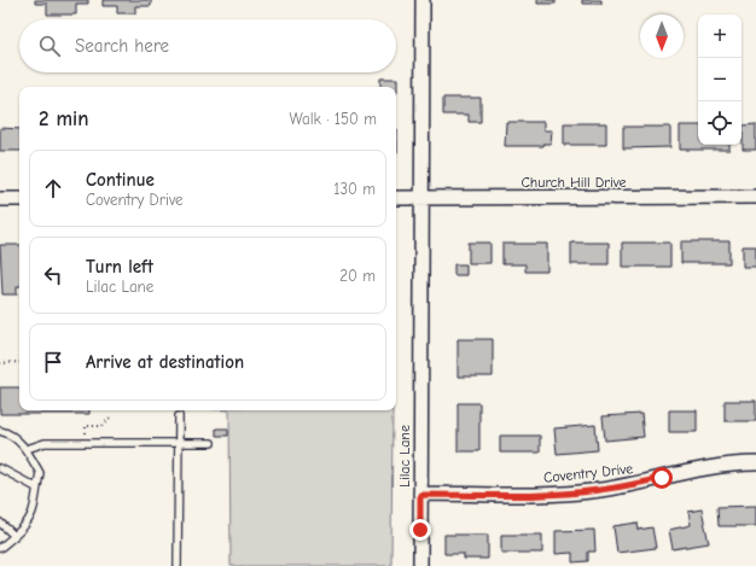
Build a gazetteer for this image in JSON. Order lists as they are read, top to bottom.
{
  "streets": {
    "street": ["Church Hill Drive", "Lilac Lane", "Coventry Drive"]
  },
  "crossings": [
    ["Church Hill Drive", "Lilac Lane"],
    ["Lilac Lane", "Coventry Drive"]
  ],
  "north": "bottom",
  "page": {
    "map_buttons": ["+", "−"],
    "search": "Search here",
    "heading": ["2 min", "Walk · 150 m"],
    "list": [
      ["Continue", "Coventry Drive", "130 m"],
      ["Turn left", "Lilac Lane", "20 m"],
      "Arrive at destination"
    ]
  }
}
